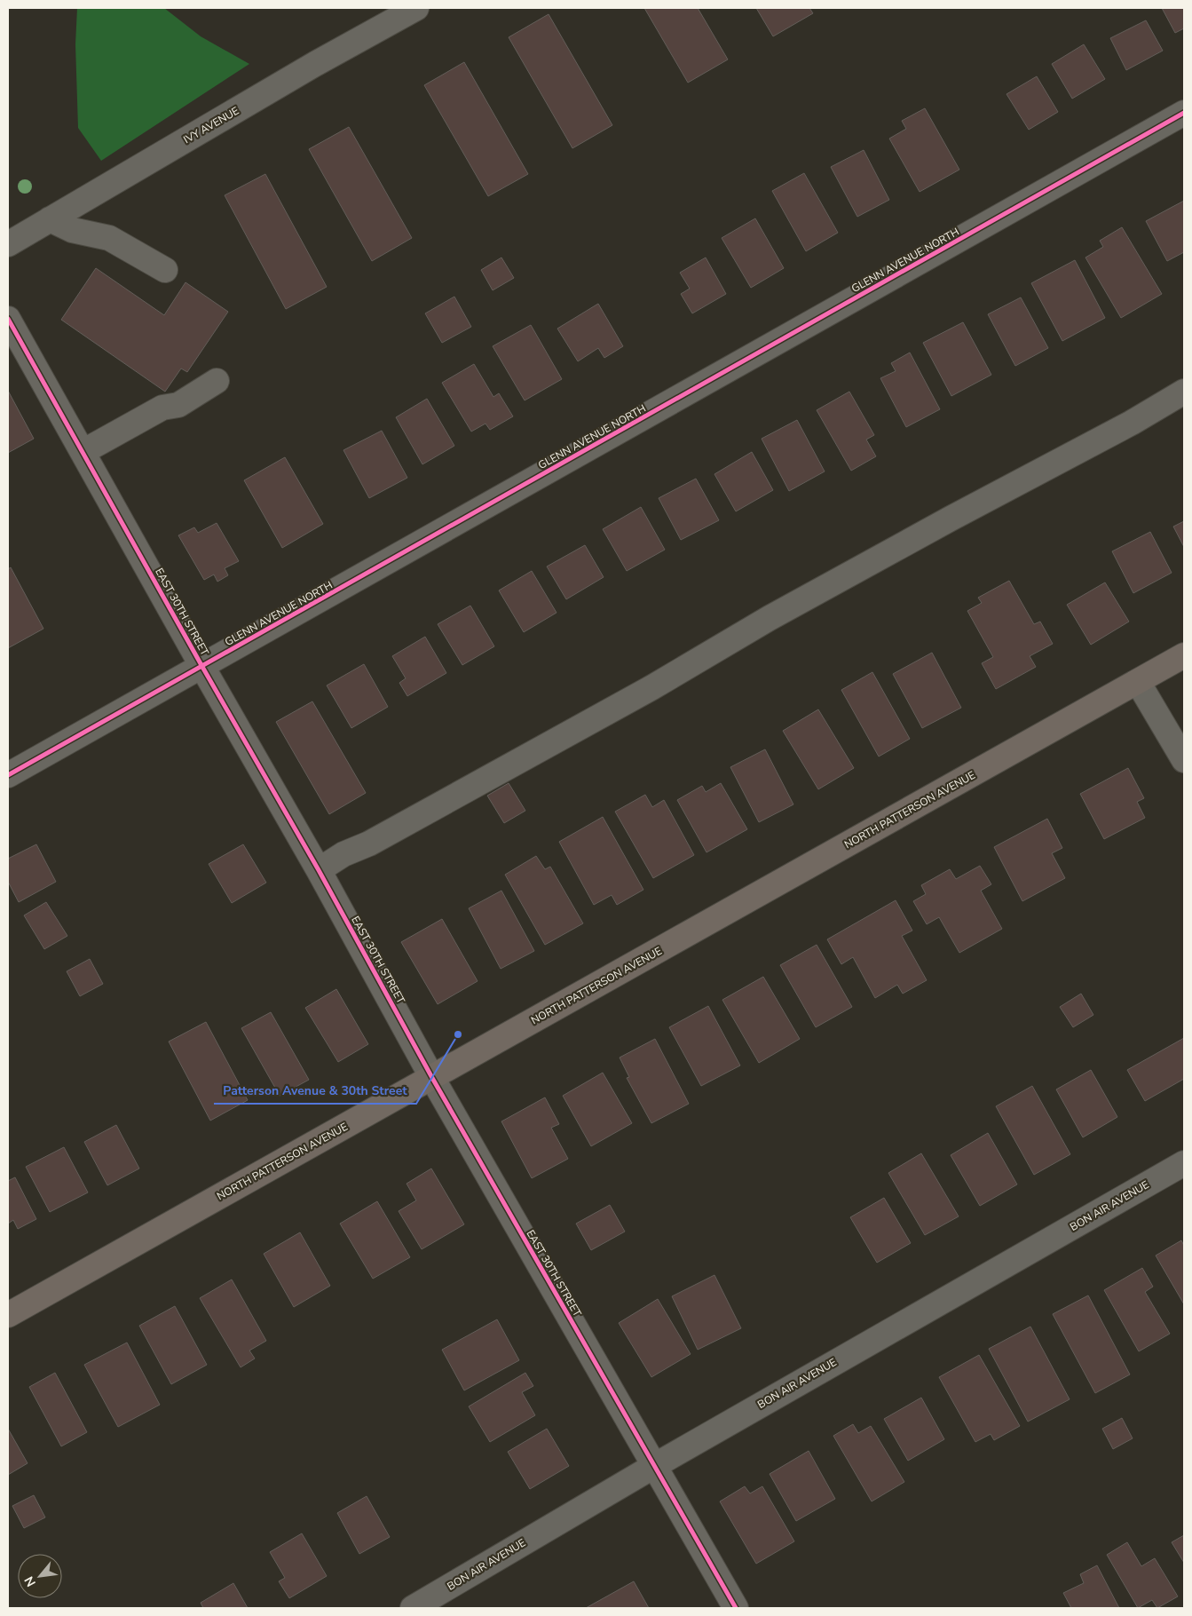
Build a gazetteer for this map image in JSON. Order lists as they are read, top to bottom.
{
  "streets": {
    "main road": ["NORTH PATTERSON AVENUE"],
    "street": [
      "IVY AVENUE",
      "GLENN AVENUE NORTH",
      "EAST 30TH STREET",
      "BON AIR AVENUE"
    ]
  },
  "crossings": [
    ["GLENN AVENUE NORTH", "EAST 30TH STREET"],
    ["EAST 30TH STREET", "NORTH PATTERSON AVENUE"],
    ["EAST 30TH STREET", "BON AIR AVENUE"]
  ],
  "places": ["Patterson Avenue & 30th Street"],
  "north": "bottom left"
}
